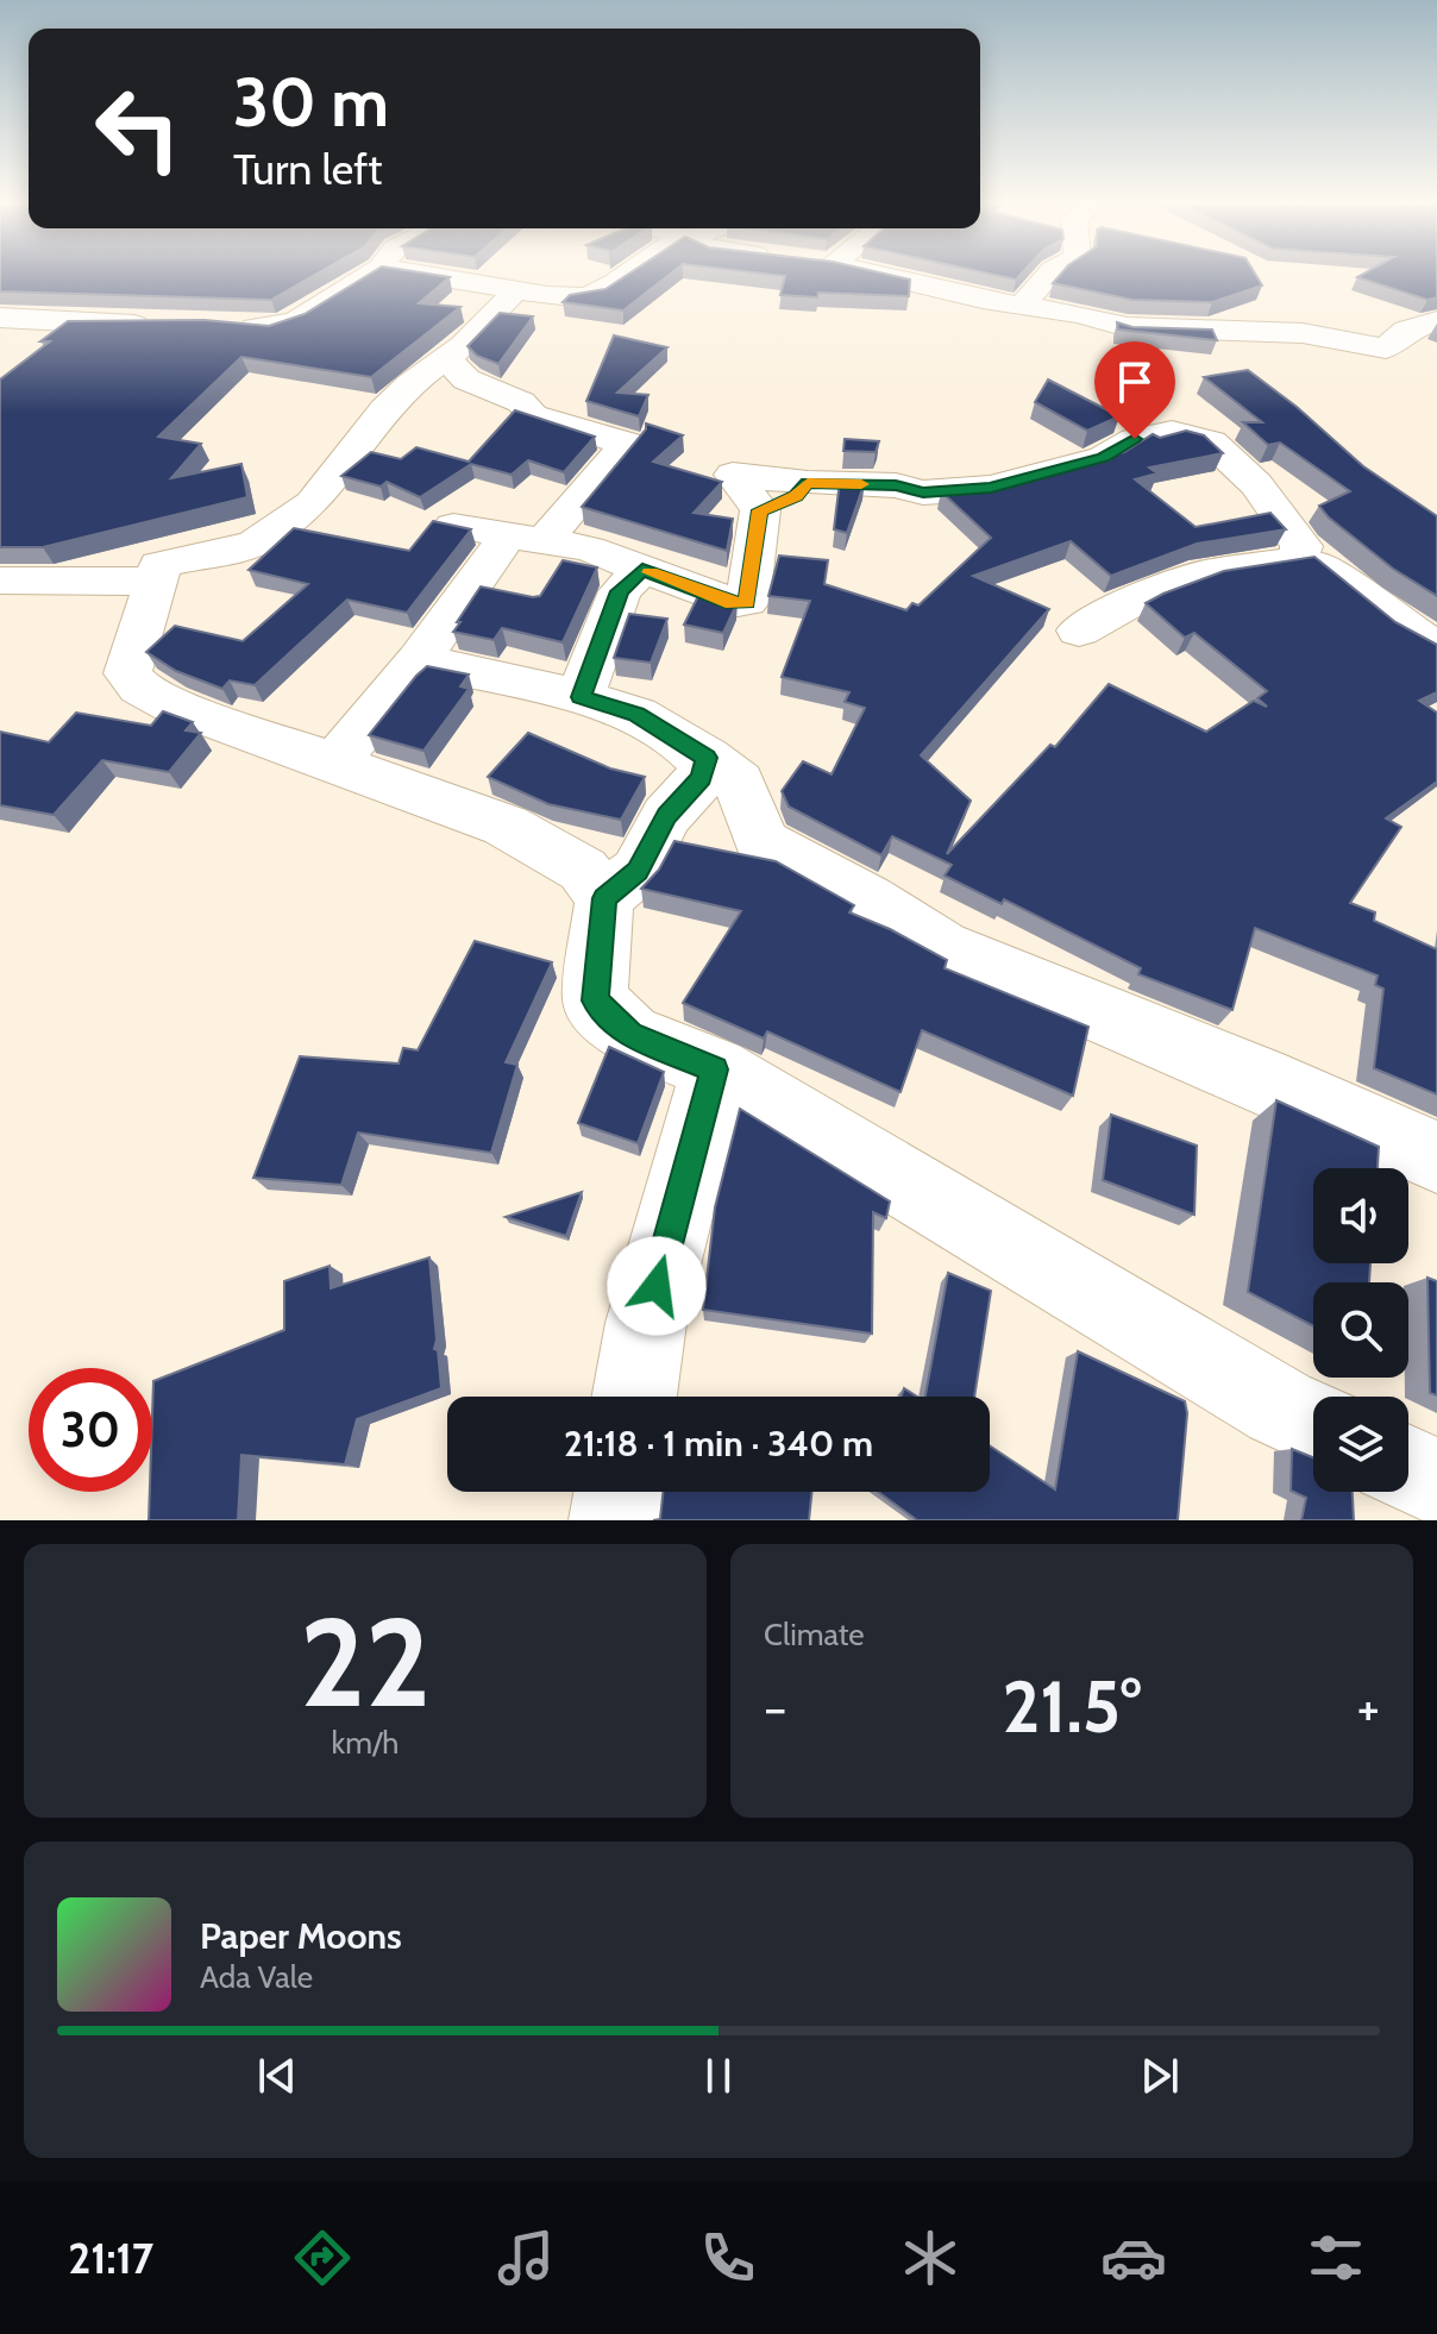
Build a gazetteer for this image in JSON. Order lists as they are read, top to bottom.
{
  "page": {
    "turn": ["30 m", "Turn left"],
    "limit": "30",
    "trip": "21:18 · 1 min · 340 m",
    "tile": [
      ["22", "km/h"],
      "Climate"
    ],
    "heat": ["−", "21.5°", "+"],
    "song": ["Paper Moons", "Ada Vale"],
    "tabs": "21:17"
  }
}
